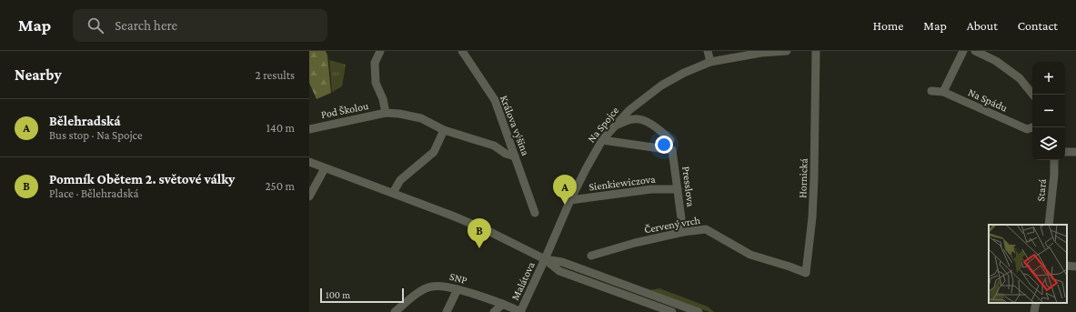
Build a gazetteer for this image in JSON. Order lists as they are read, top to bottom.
{
  "streets": {
    "street": [
      "Na Spádu",
      "Pod Školou",
      "Na Spojce",
      "Králova výšina",
      "Hornická",
      "Sienkiewiczova",
      "Presslova",
      "Stará",
      "Červený vrch",
      "SNP",
      "Malátova"
    ]
  },
  "crossings": [
    ["Pod Školou", "Králova výšina"],
    ["Na Spojce", "Sienkiewiczova"],
    ["Na Spojce", "Presslova"],
    ["Na Spojce", "Malátova"],
    ["Hornická", "Červený vrch"],
    ["Sienkiewiczova", "Presslova"],
    ["Presslova", "Červený vrch"],
    ["SNP", "Malátova"]
  ],
  "scale_bar": "100 m",
  "page": {
    "header": "Map",
    "search": "Search here",
    "nav": [
      "Home",
      "Map",
      "About",
      "Contact"
    ],
    "heading": ["Nearby", "2 results"],
    "map_buttons": ["+", "−"],
    "list": [
      {
        "mark": "A",
        "name": "Bělehradská",
        "note": "Bus stop · Na Spojce",
        "value": "140 m"
      },
      {
        "mark": "B",
        "name": "Pomník Obětem 2. světové války",
        "note": "Place · Bělehradská",
        "value": "250 m"
      }
    ],
    "pins": ["A", "B"],
    "scale": "100 m"
  }
}
